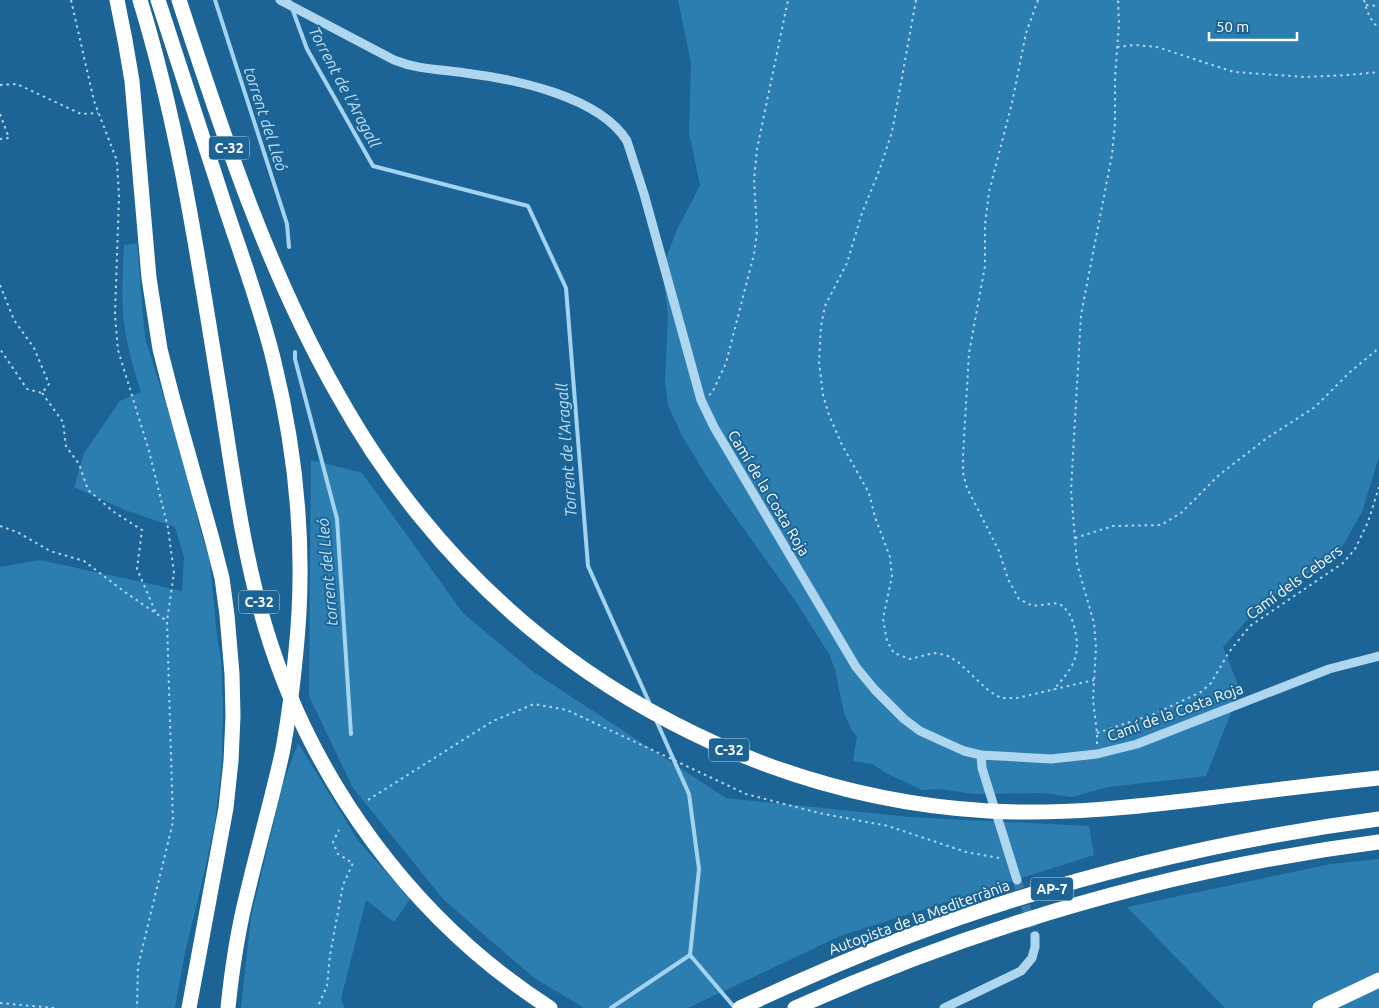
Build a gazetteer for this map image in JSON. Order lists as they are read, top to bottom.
{
  "streets": {
    "highway": ["C-32", "AP-7", "Autopista de la Mediterrània"],
    "street": ["Camí de la Costa Roja"],
    "path": ["Camí dels Cebers"]
  },
  "water": ["Torrent de l'Aragall", "torrent del Lleó"],
  "scale_bar": "50 m"
}
